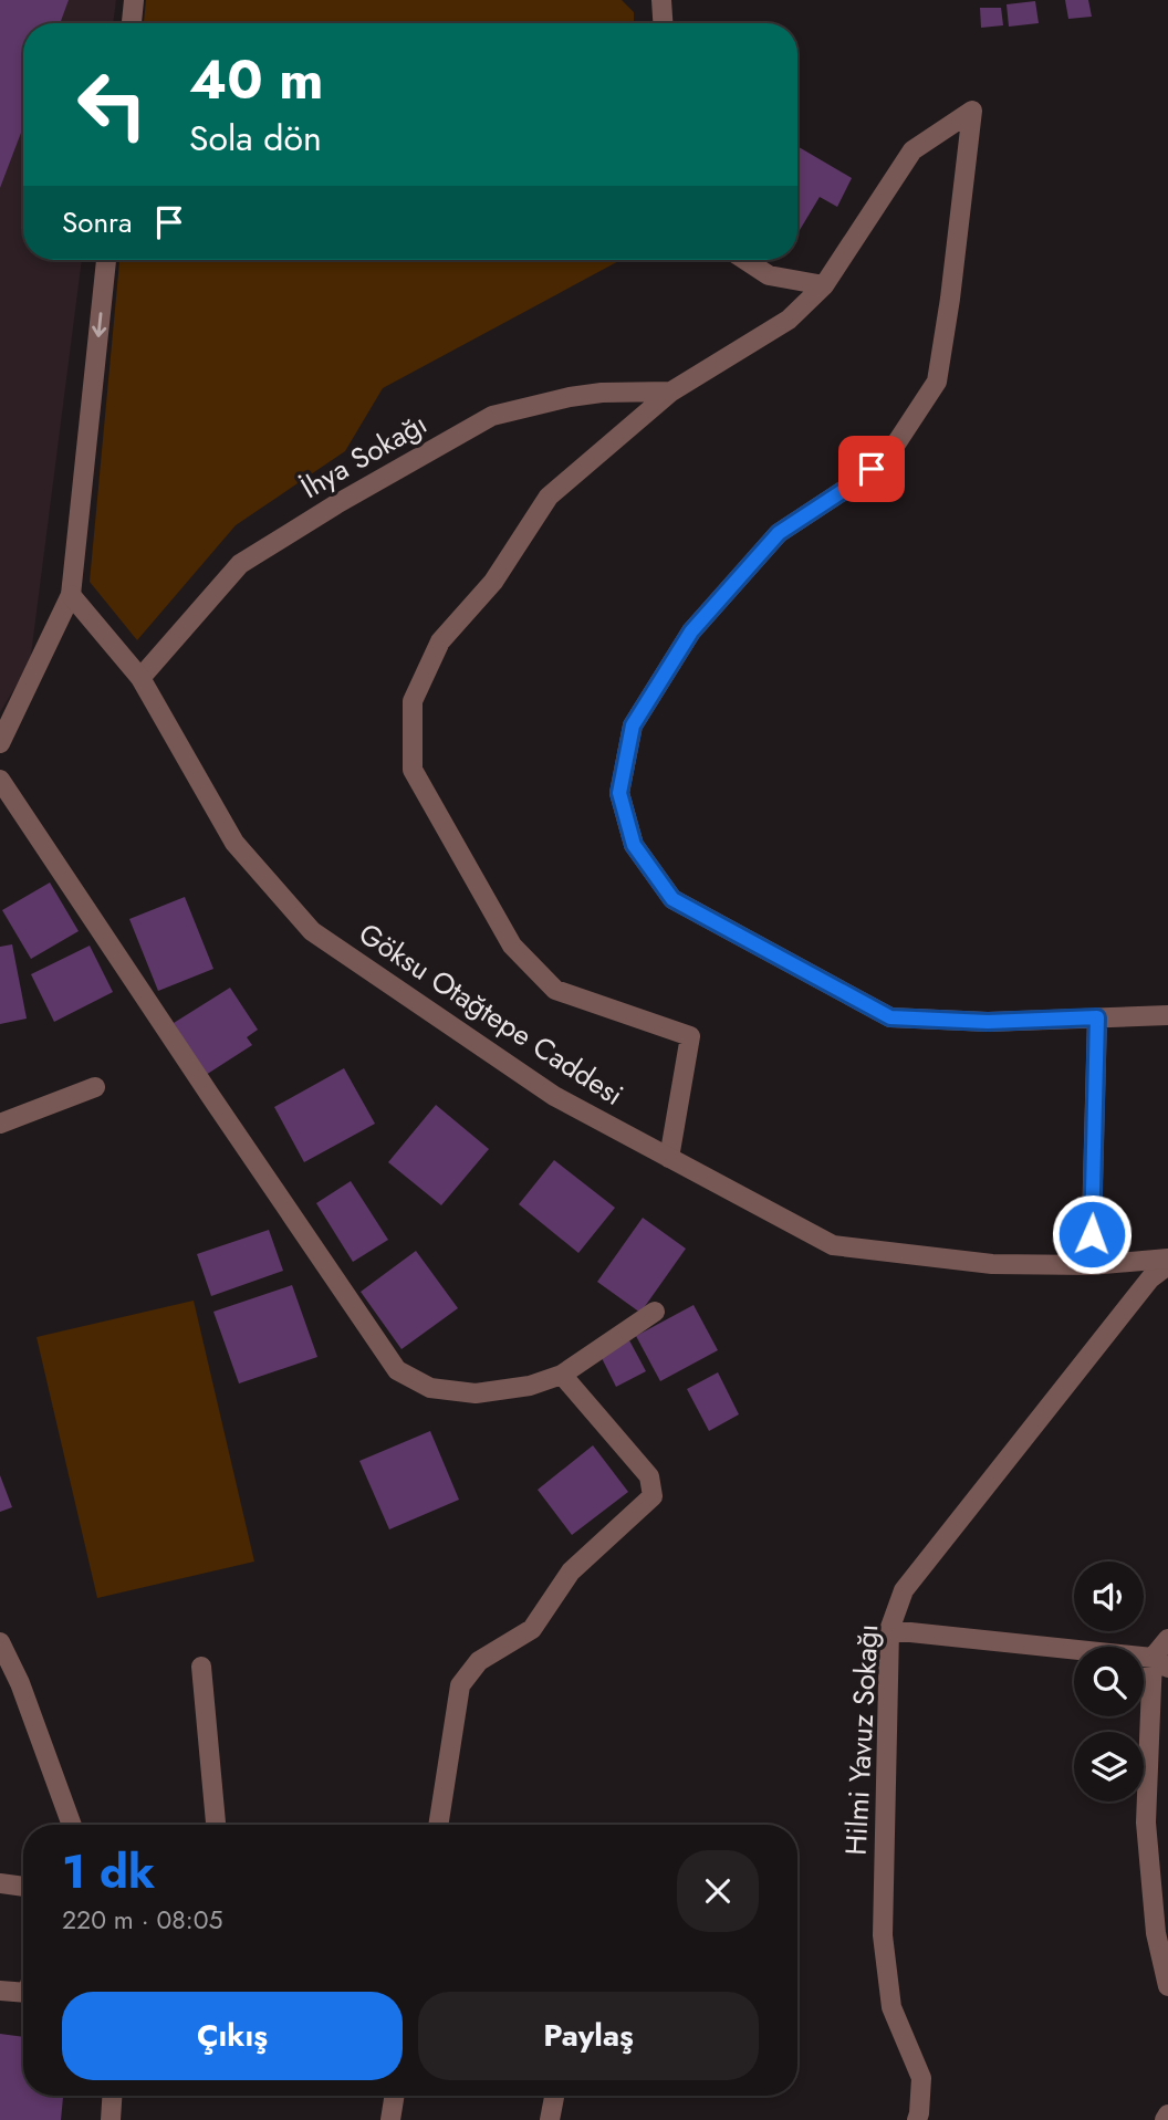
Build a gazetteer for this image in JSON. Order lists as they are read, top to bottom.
{
  "streets": {
    "street": ["İhya Sokağı", "Göksu Otağtepe Caddesi", "Hilmi Yavuz Sokağı"]
  },
  "crossings": [
    ["İhya Sokağı", "Göksu Otağtepe Caddesi"]
  ],
  "page": {
    "turn": ["40 m", "Sola dön"],
    "then": "Sonra",
    "heading": ["1 dk", "220 m · 08:05"],
    "buttons": ["Çıkış", "Paylaş"]
  }
}
